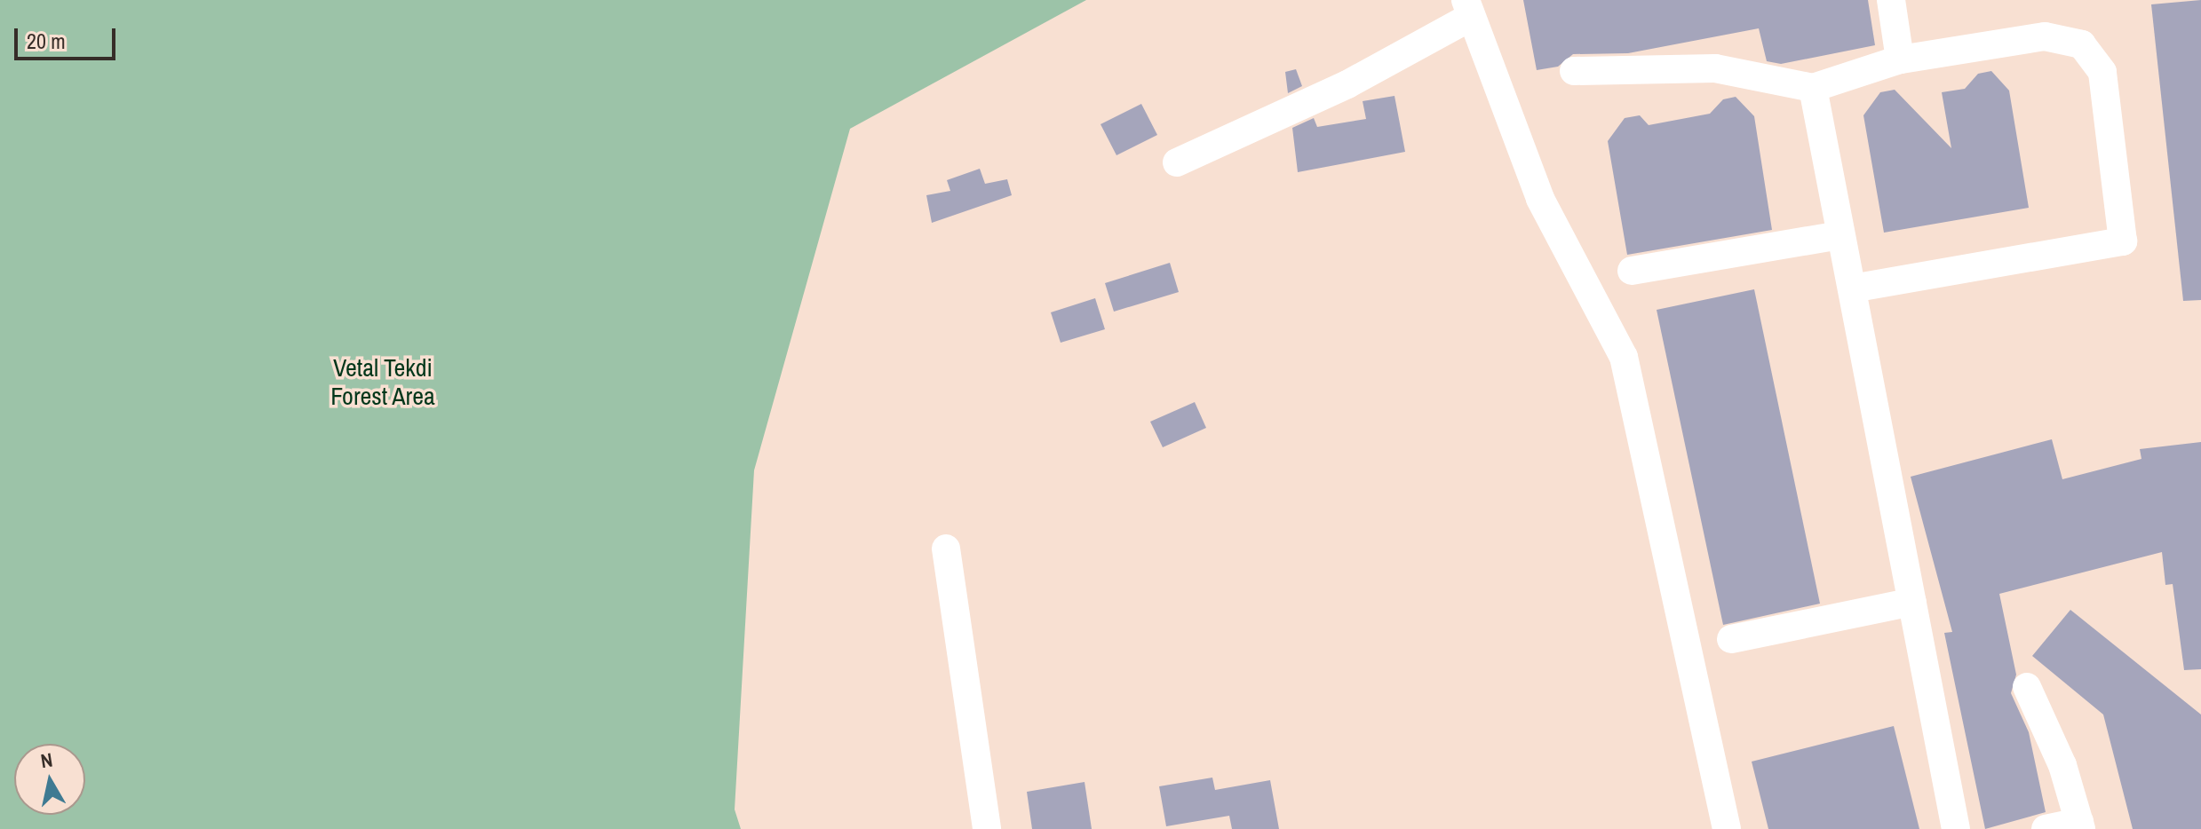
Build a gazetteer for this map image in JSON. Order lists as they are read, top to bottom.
{
  "parks": ["Vetal Tekdi Forest Area"],
  "scale_bar": "20 m",
  "north": "top"
}
